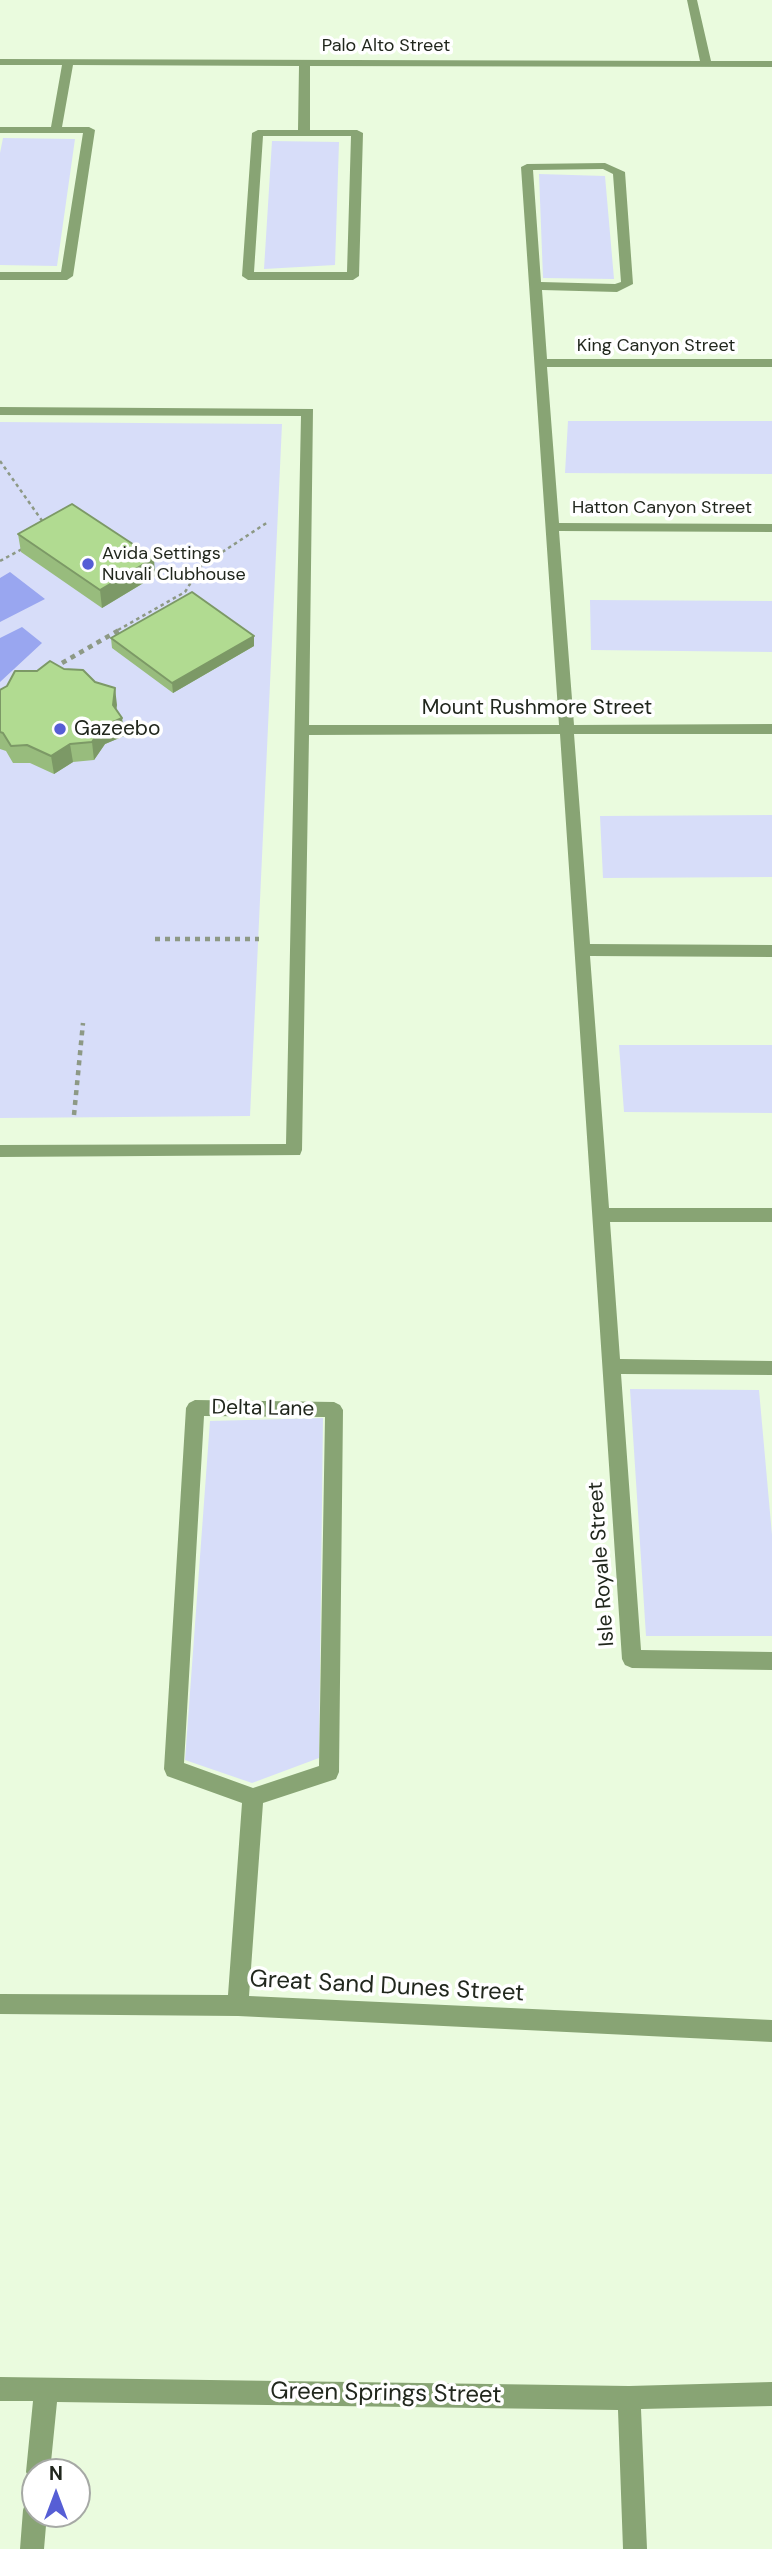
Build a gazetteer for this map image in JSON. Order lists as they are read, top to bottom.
{
  "streets": {
    "street": [
      "Palo Alto Street",
      "King Canyon Street",
      "Hatton Canyon Street",
      "Mount Rushmore Street",
      "Delta Lane",
      "Isle Royale Street",
      "Great Sand Dunes Street",
      "Green Springs Street"
    ]
  },
  "crossings": [
    ["King Canyon Street", "Isle Royale Street"],
    ["Hatton Canyon Street", "Isle Royale Street"],
    ["Mount Rushmore Street", "Isle Royale Street"]
  ],
  "places": ["Avida Settings Nuvali Clubhouse", "Gazeebo"],
  "north": "top"
}
